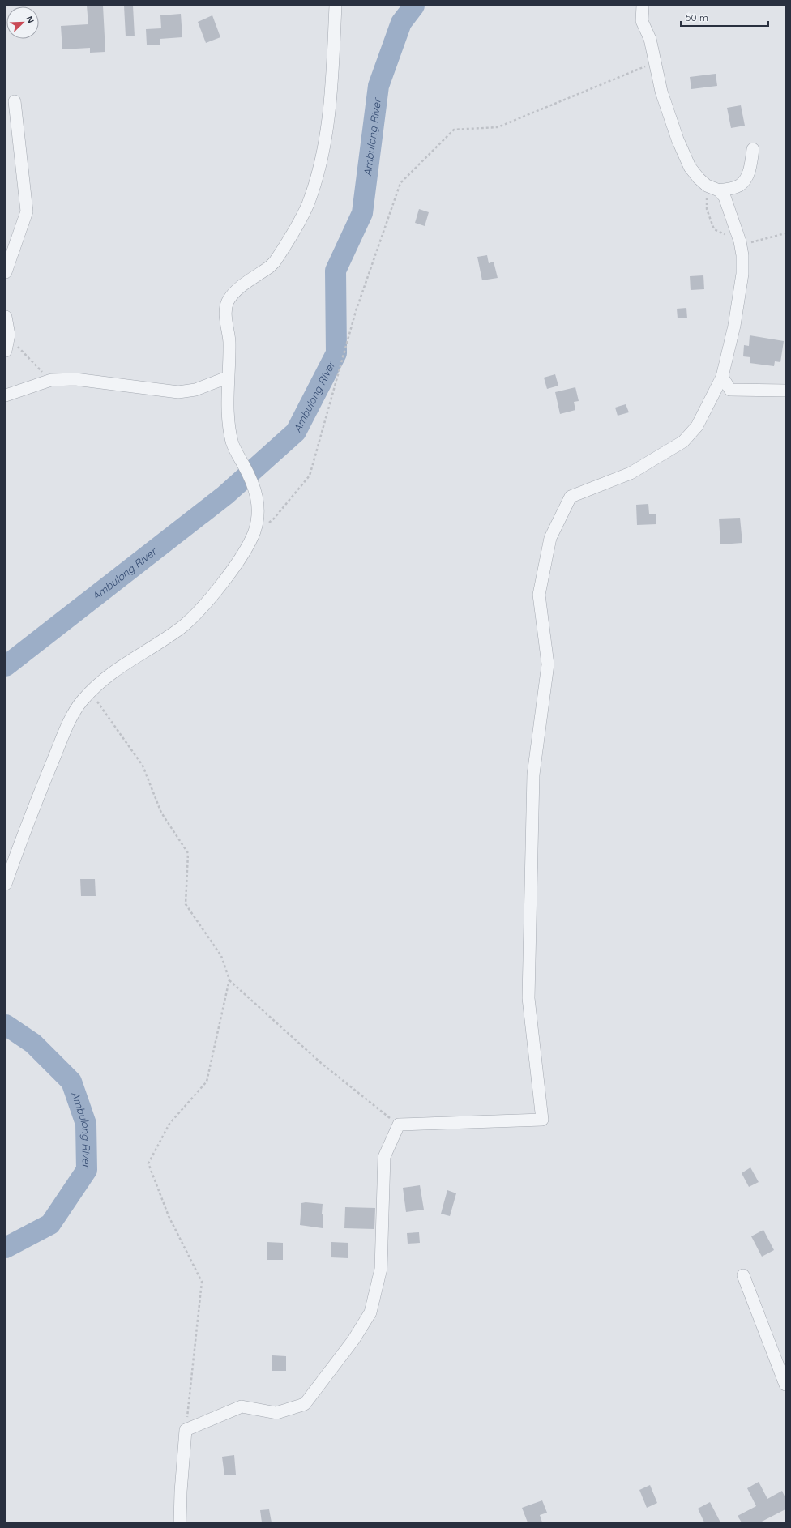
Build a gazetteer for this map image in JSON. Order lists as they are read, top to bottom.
{
  "water": ["Ambulong River"],
  "scale_bar": "50 m",
  "north": "top right"
}
